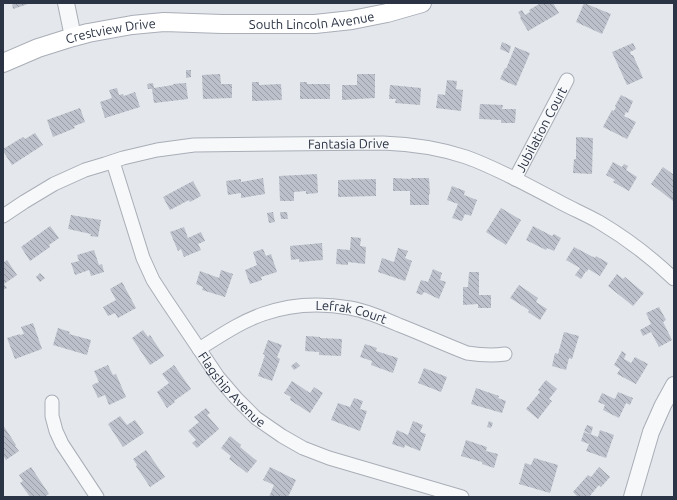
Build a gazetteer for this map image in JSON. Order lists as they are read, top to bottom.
{
  "streets": {
    "main road": ["South Lincoln Avenue", "Crestview Drive"],
    "street": [
      "Jubilation Court",
      "Fantasia Drive",
      "Lefrak Court",
      "Flagship Avenue"
    ]
  },
  "crossings": [
    ["South Lincoln Avenue", "Crestview Drive"],
    ["Jubilation Court", "Fantasia Drive"],
    ["Fantasia Drive", "Flagship Avenue"],
    ["Lefrak Court", "Flagship Avenue"]
  ]
}
